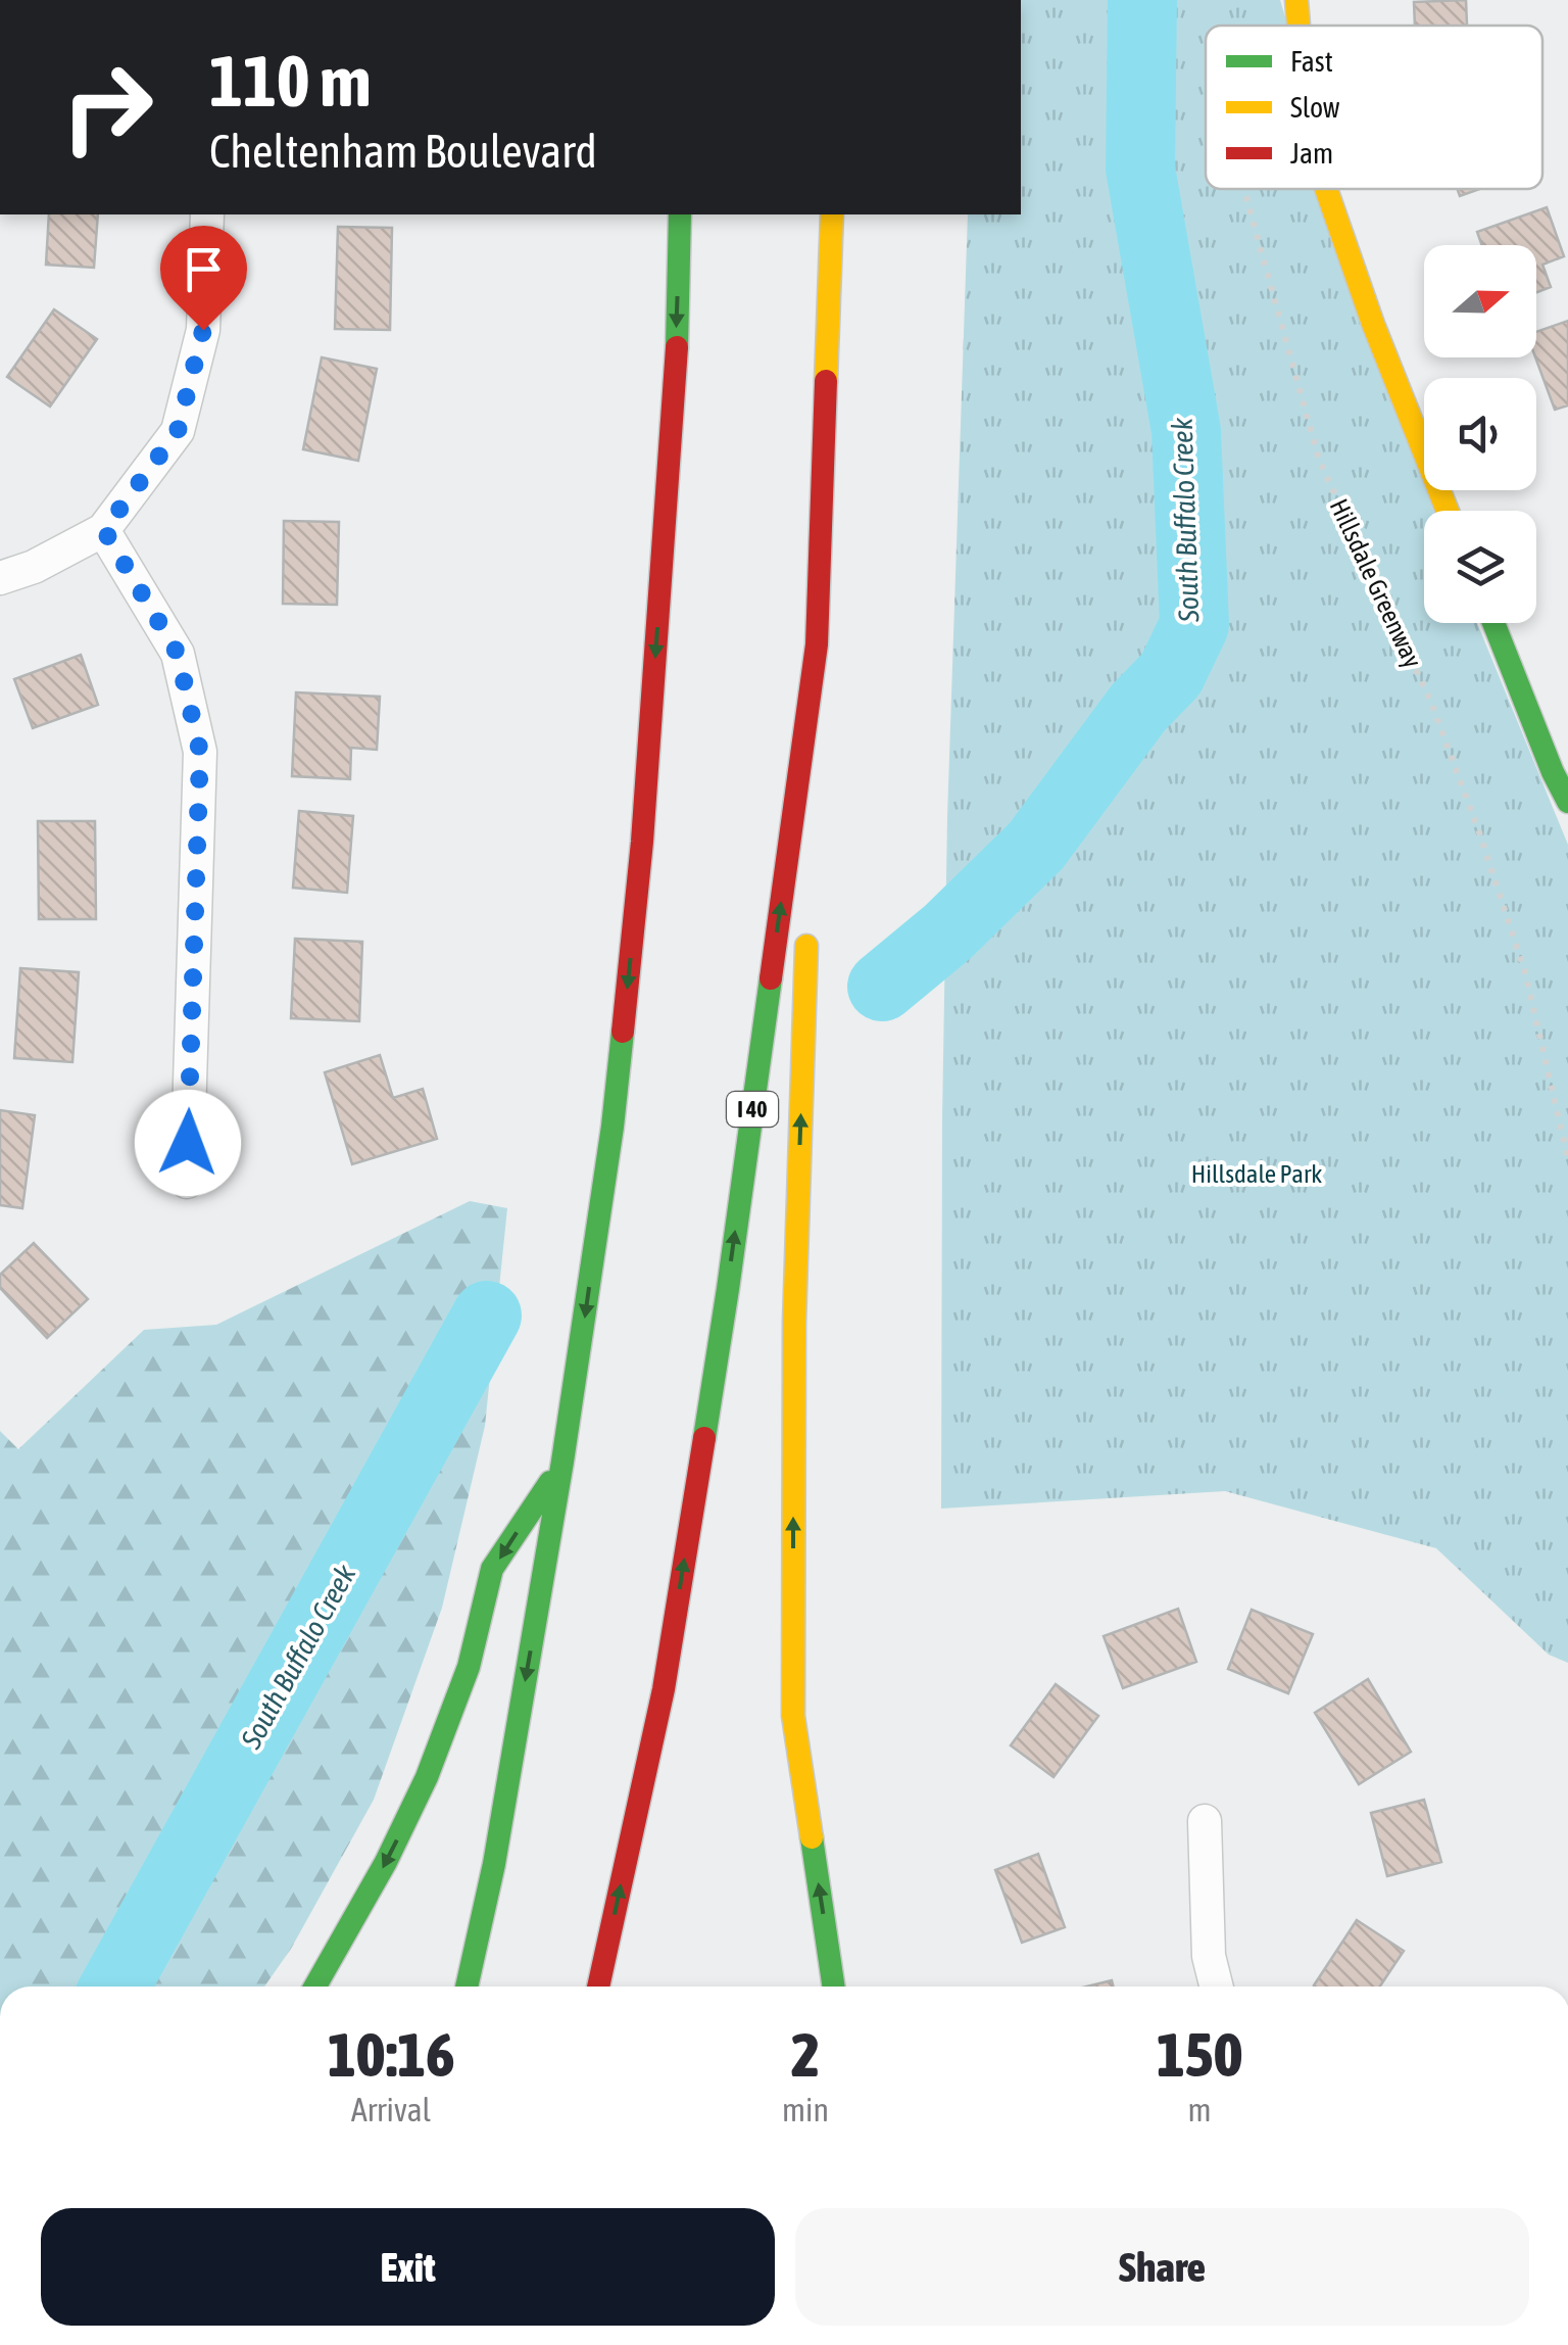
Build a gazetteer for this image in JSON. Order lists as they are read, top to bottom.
{
  "streets": {
    "main road": ["I 40"],
    "path": ["Hillsdale Greenway"]
  },
  "water": ["South Buffalo Creek"],
  "parks": ["Hillsdale Park"],
  "legend": ["Fast", "Slow", "Jam"],
  "north": "right",
  "page": {
    "turn": ["110 m", "Cheltenham Boulevard"],
    "eta": [
      "10:16",
      "Arrival",
      "2",
      "min",
      "150",
      "m"
    ],
    "buttons": ["Exit", "Share"]
  }
}
